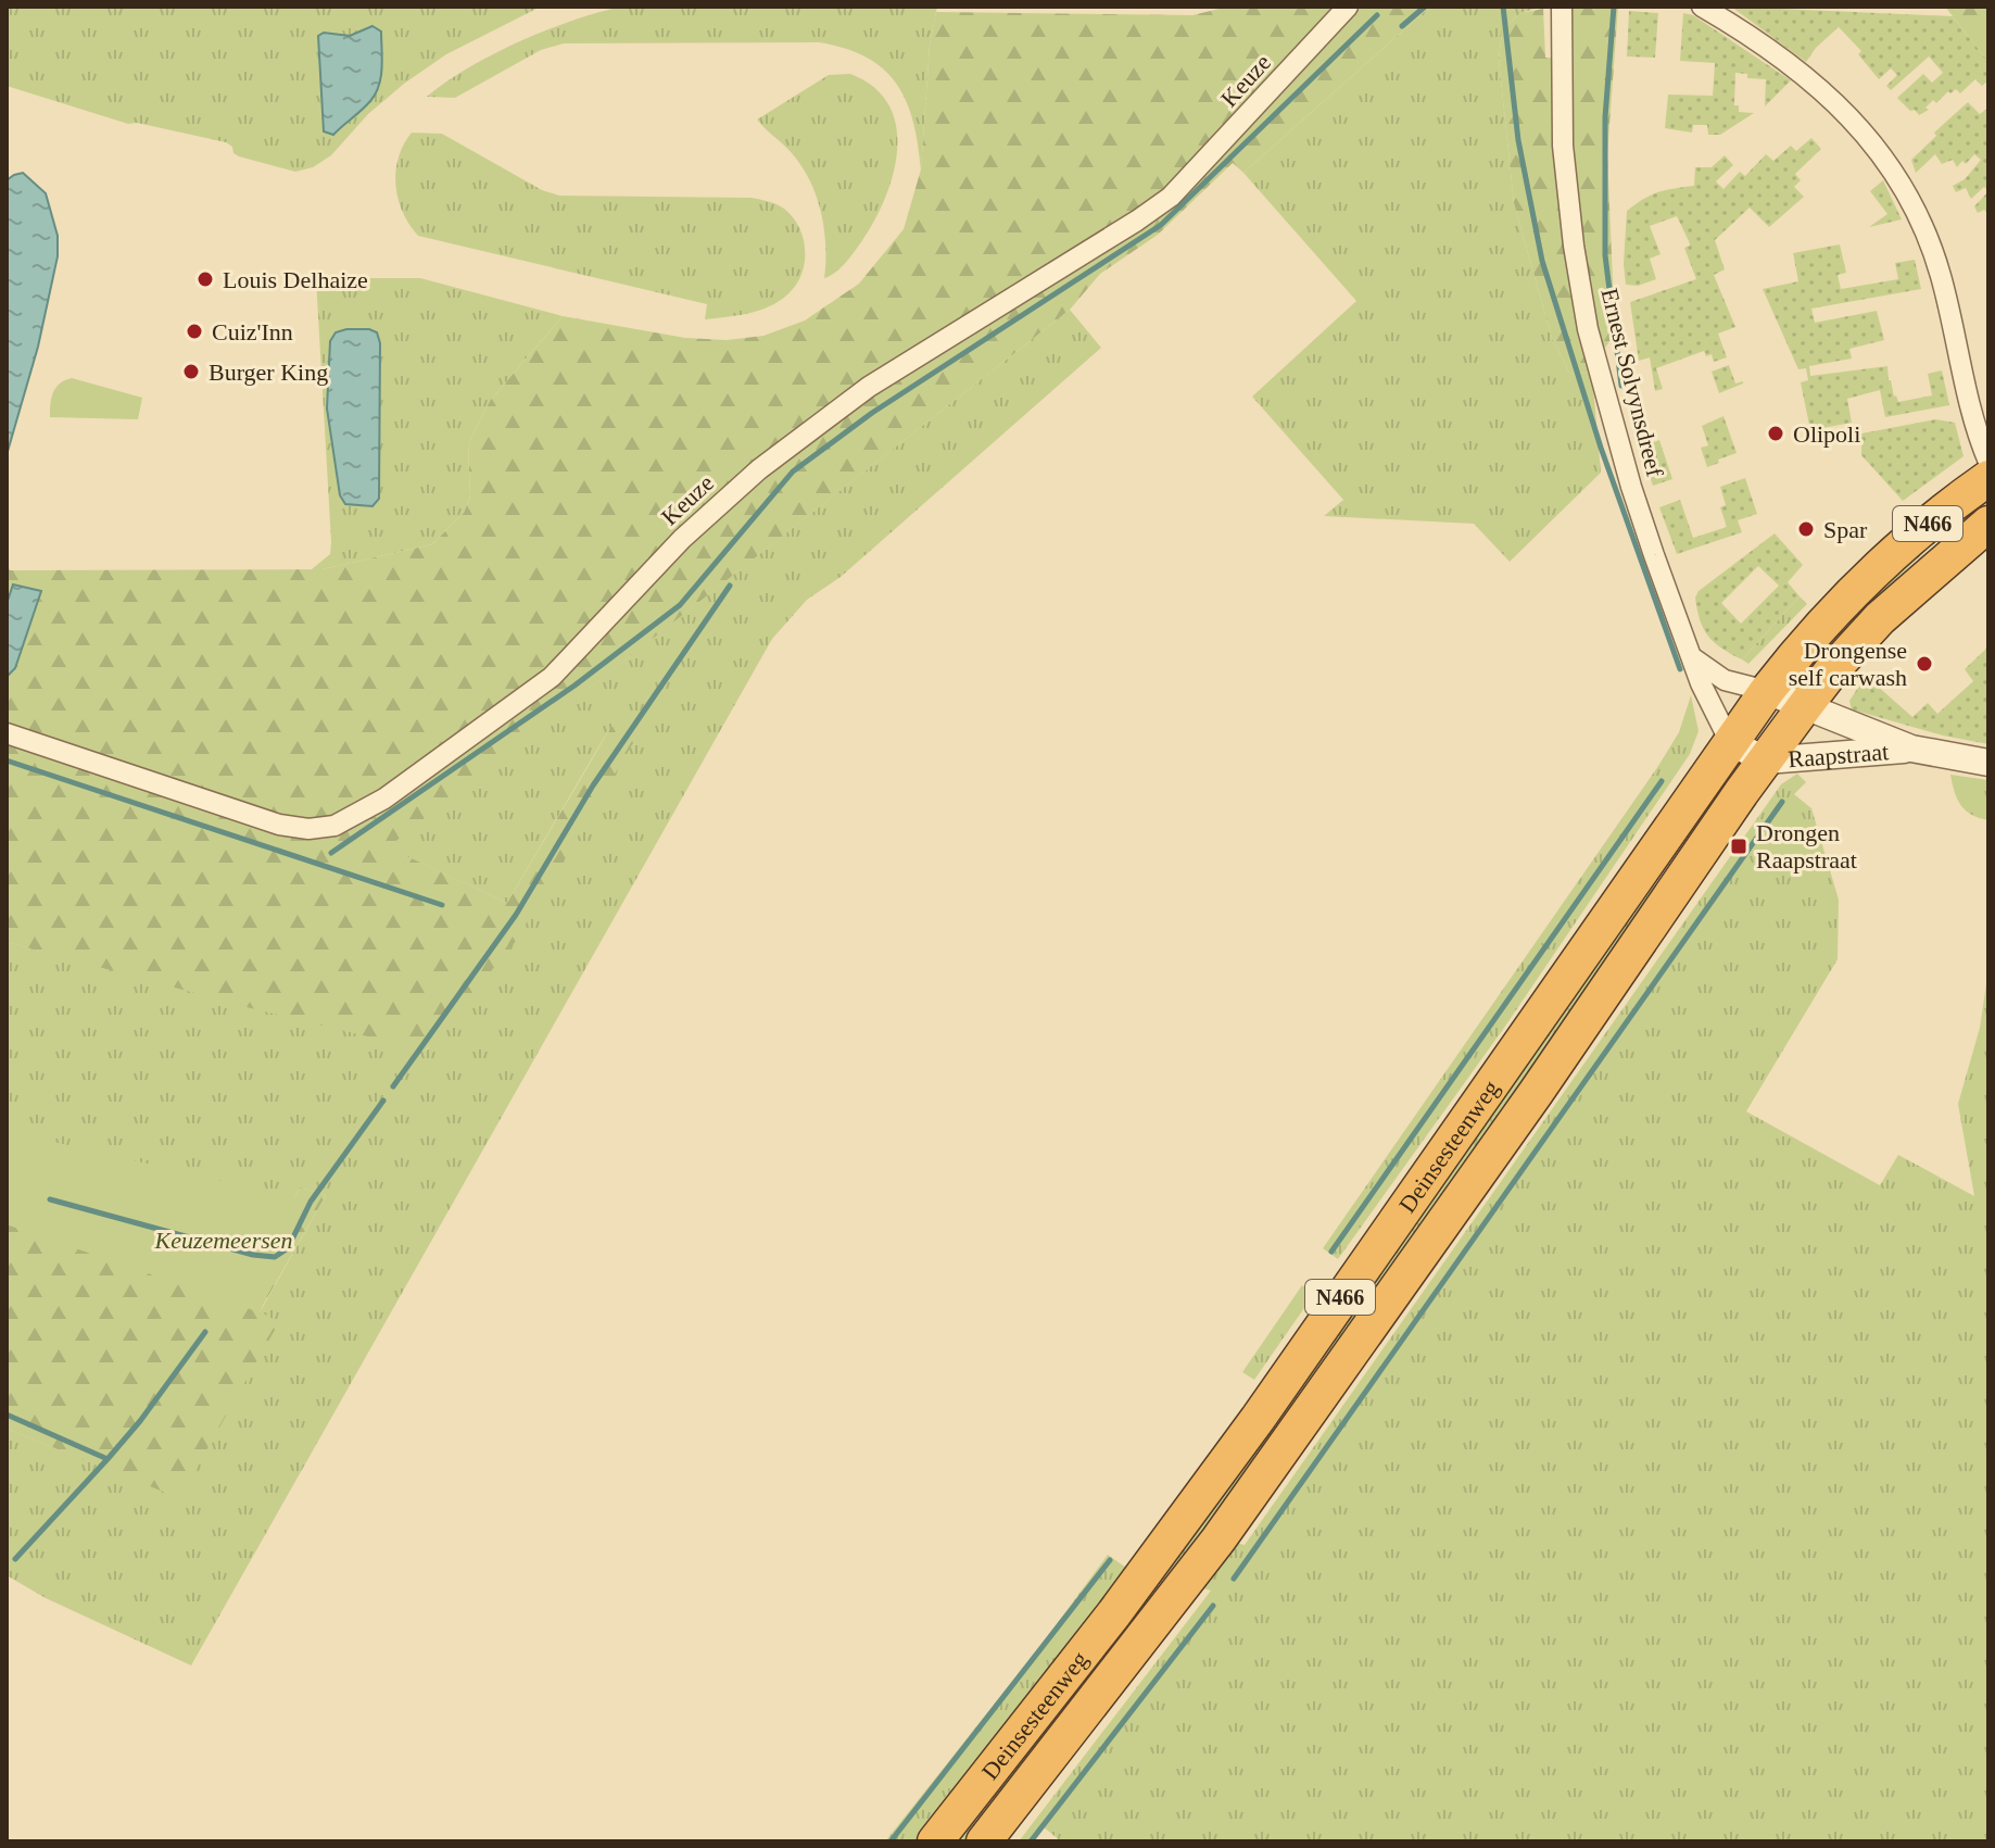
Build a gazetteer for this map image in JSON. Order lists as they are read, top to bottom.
{
  "streets": {
    "highway": ["N466", "Deinsesteenweg"],
    "street": ["Keuze", "Ernest Solvynsdreef", "Raapstraat"]
  },
  "crossings": [
    ["Ernest Solvynsdreef", "Deinsesteenweg"],
    ["Raapstraat", "Deinsesteenweg"]
  ],
  "parks": ["Keuzemeersen"],
  "places": {
    "other": [
      "Louis Delhaize",
      "Cuiz'Inn",
      "Burger King",
      "Olipoli",
      "Spar",
      "Drongense self carwash"
    ],
    "transit": ["Drongen Raapstraat"]
  }
}
